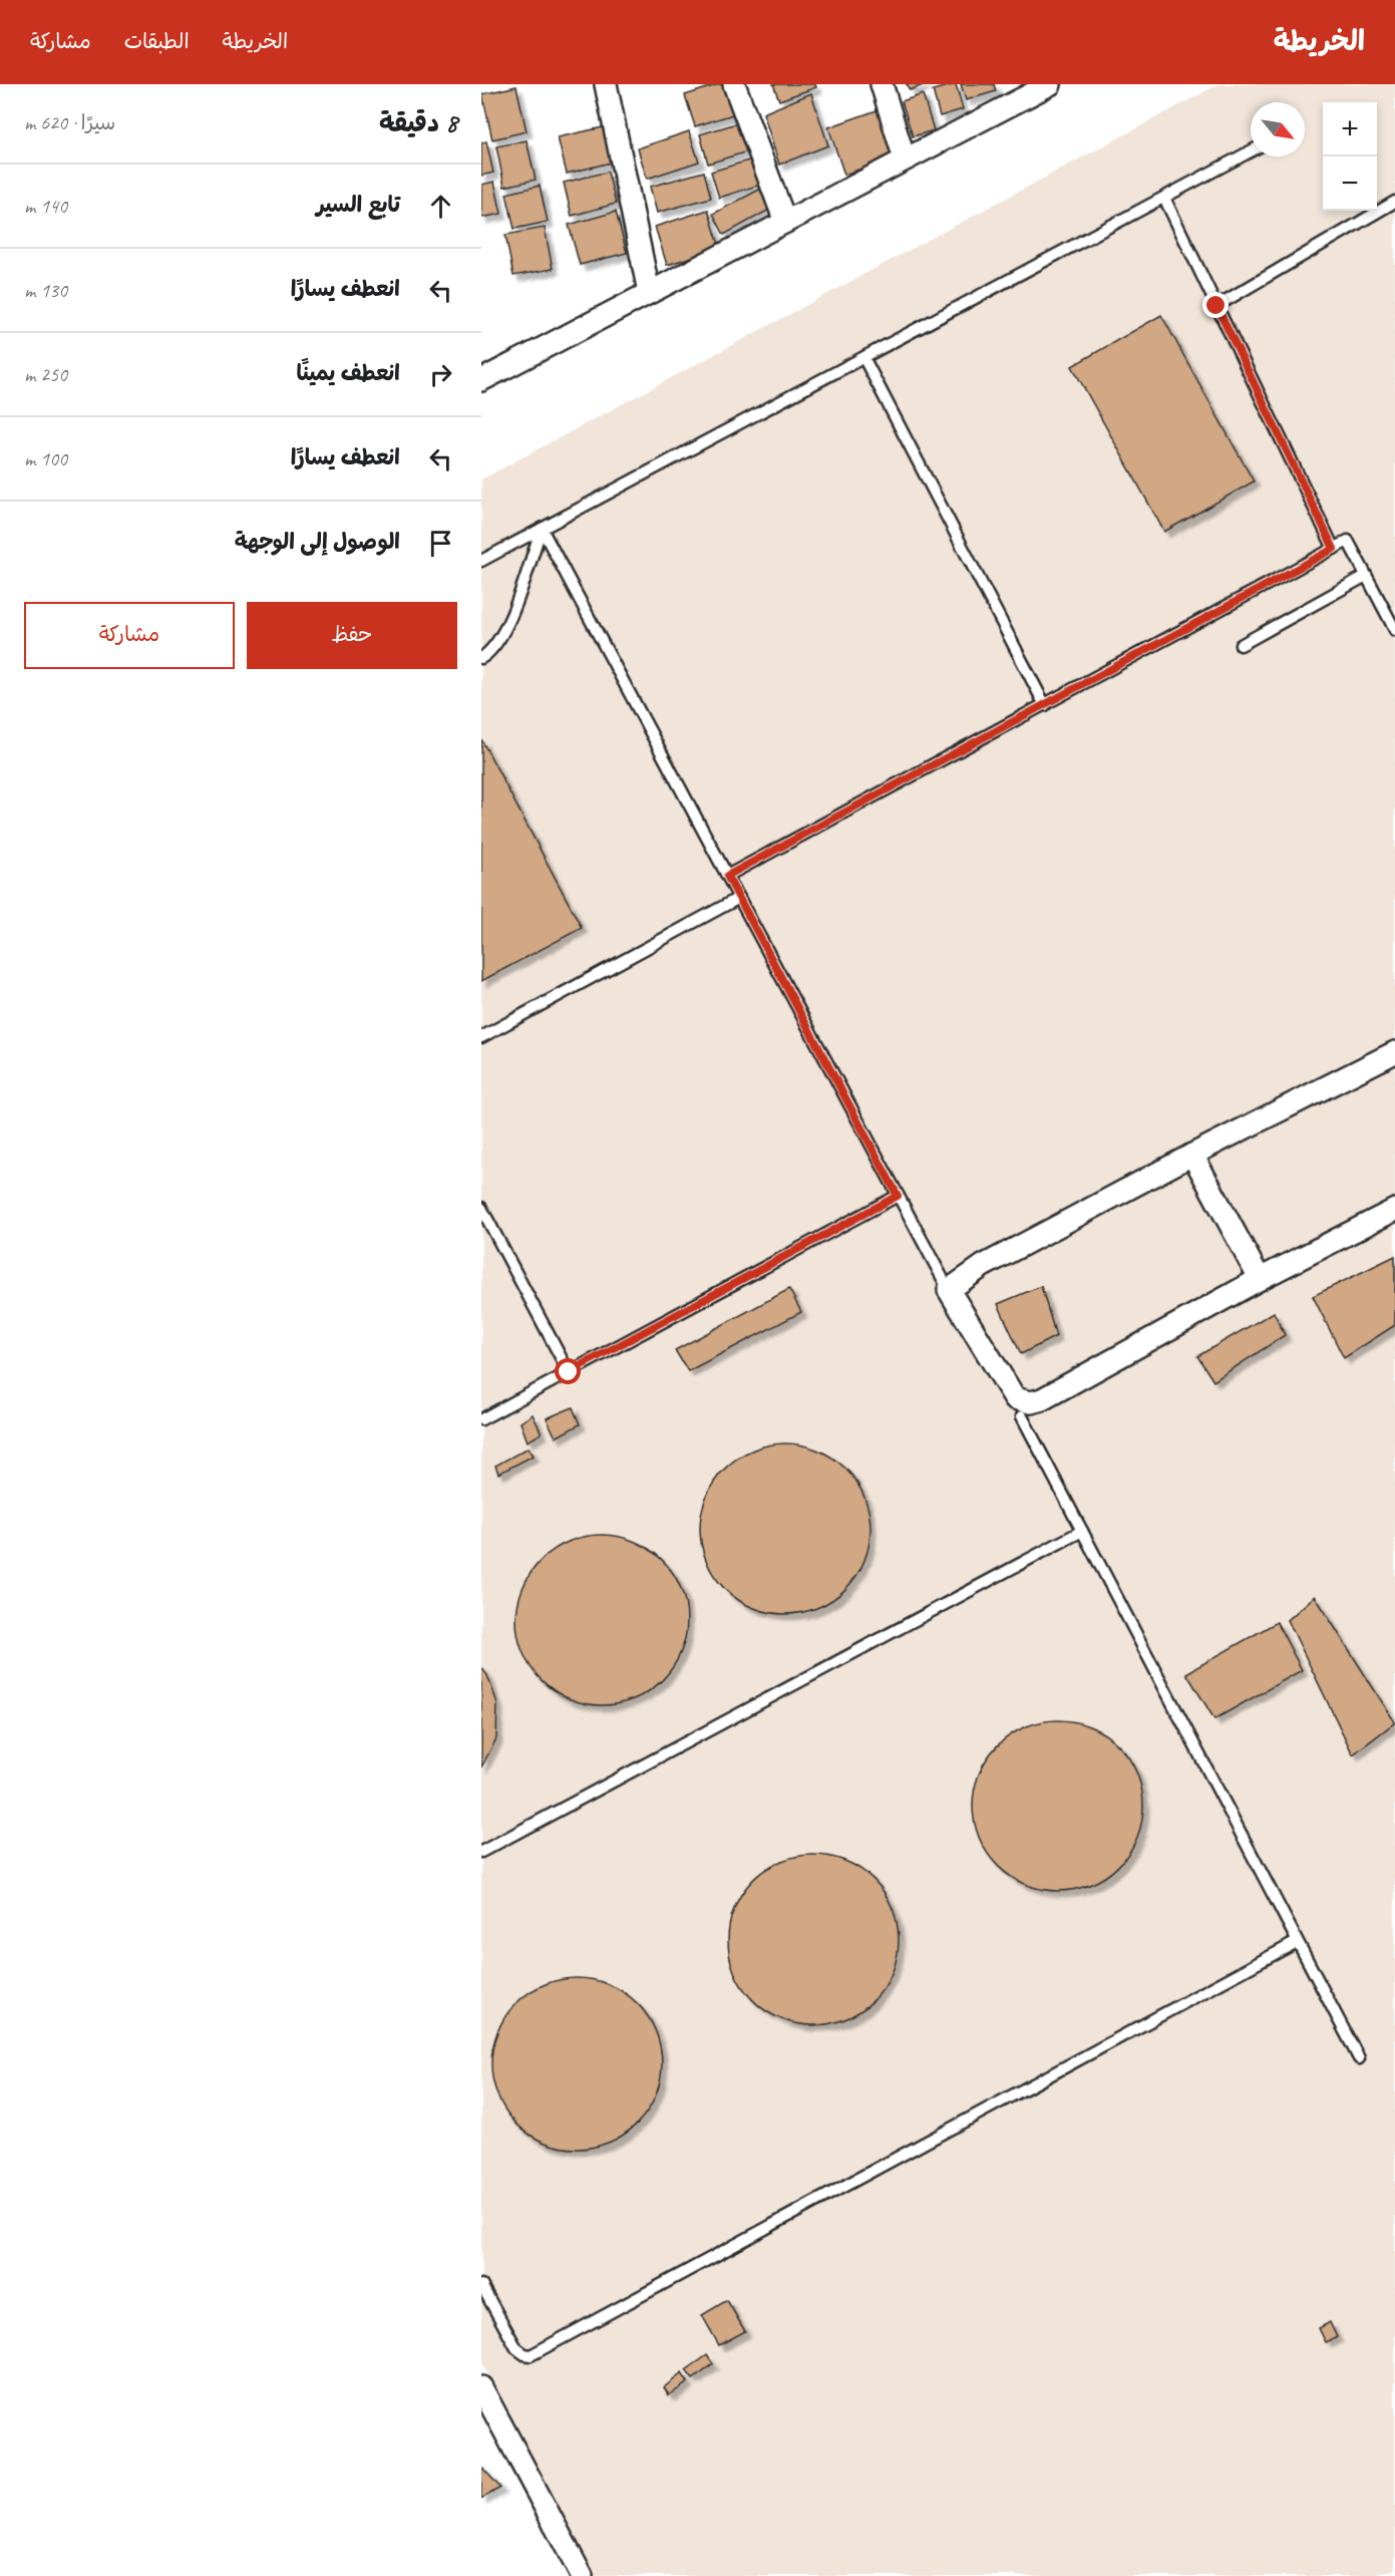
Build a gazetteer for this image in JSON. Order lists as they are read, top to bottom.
{
  "north": "bottom right",
  "page": {
    "header": "الخريطة",
    "nav": ["الخريطة", "الطبقات", "مشاركة"],
    "heading": ["8 دقيقة", "سيرًا · 620 m"],
    "map_buttons": ["+", "−"],
    "list": [
      ["تابع السير", "140 m"],
      ["انعطف يسارًا", "130 m"],
      ["انعطف يمينًا", "250 m"],
      ["انعطف يسارًا", "100 m"],
      "الوصول إلى الوجهة"
    ],
    "buttons": ["حفظ", "مشاركة"]
  }
}
